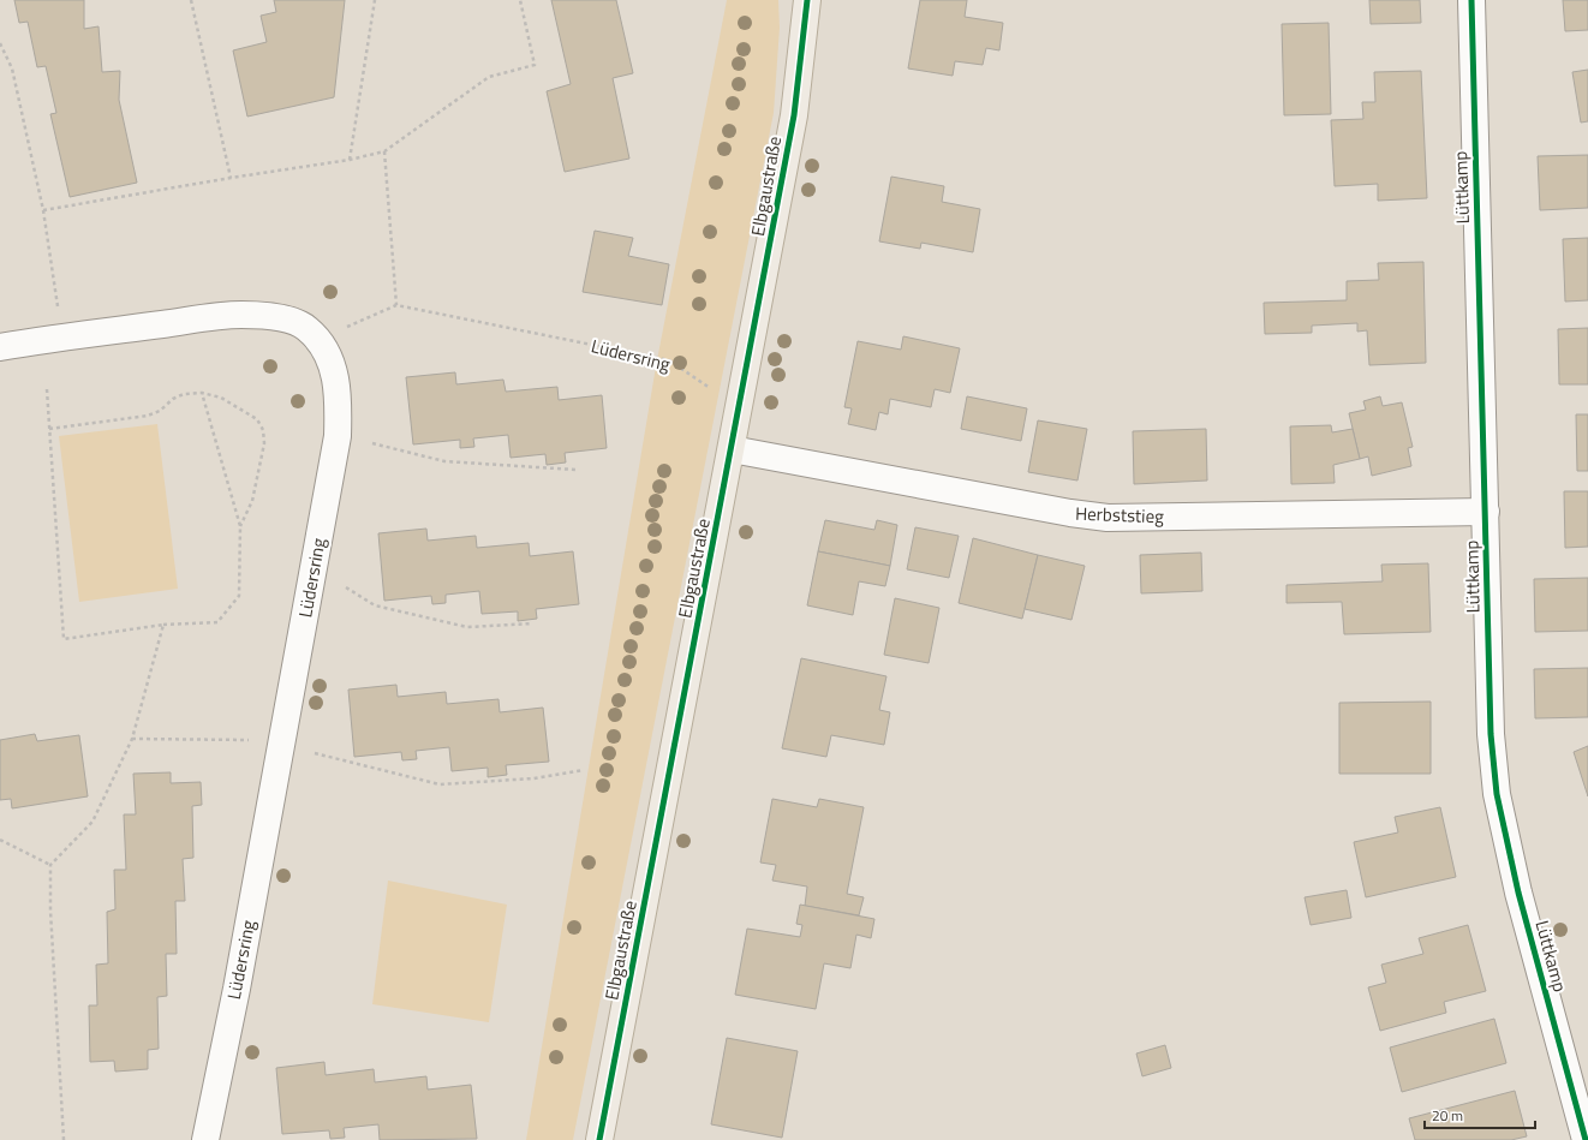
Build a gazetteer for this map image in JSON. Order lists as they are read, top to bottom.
{
  "streets": {
    "main road": ["Elbgaustraße"],
    "street": ["Lüttkamp", "Lüdersring", "Herbststieg"]
  },
  "crossings": [
    ["Elbgaustraße", "Herbststieg"],
    ["Lüttkamp", "Herbststieg"]
  ],
  "scale_bar": "20 m"
}
